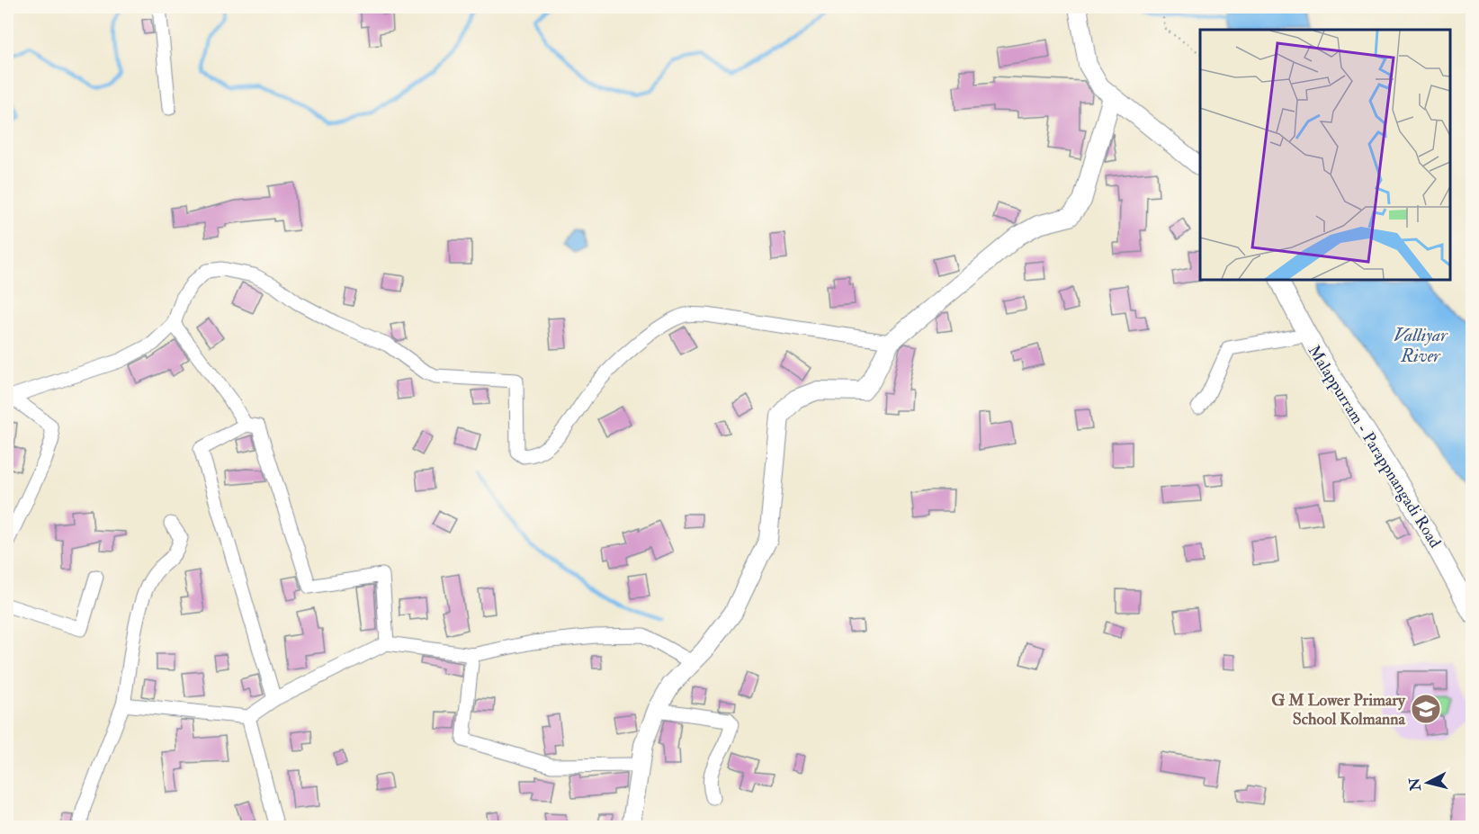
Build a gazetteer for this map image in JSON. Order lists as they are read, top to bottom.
{
  "streets": {
    "main road": ["Malappurram - Parappnangadi Road"]
  },
  "water": ["Valliyar River"],
  "places": {
    "school or university": ["G M Lower Primary School Kolmanna"]
  },
  "north": "left"
}
